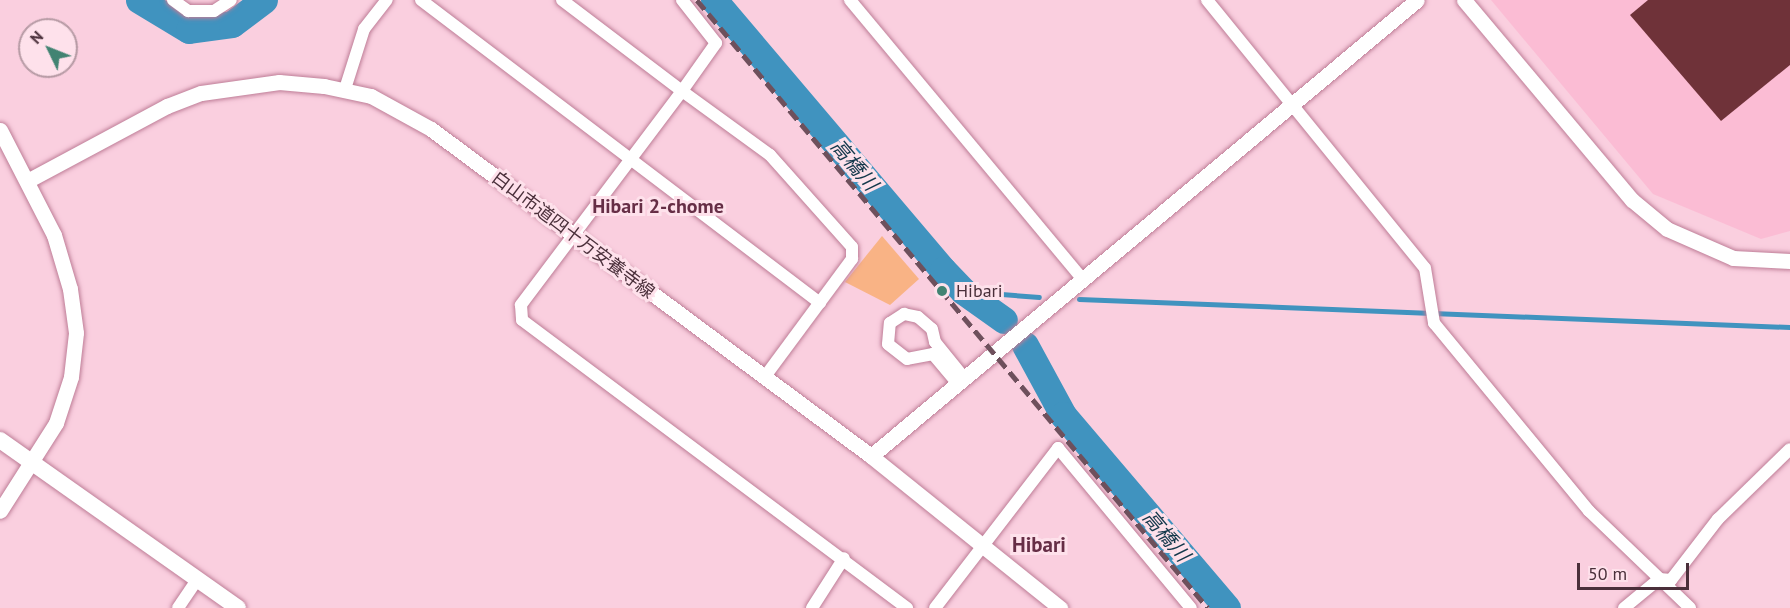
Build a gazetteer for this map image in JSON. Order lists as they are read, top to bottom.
{
  "streets": {
    "street": ["白山市道四十万安養寺線"]
  },
  "districts": ["Hibari 2-chome", "Hibari"],
  "water": ["高橋川"],
  "places": ["Hibari"],
  "scale_bar": "50 m",
  "north": "top left"
}
